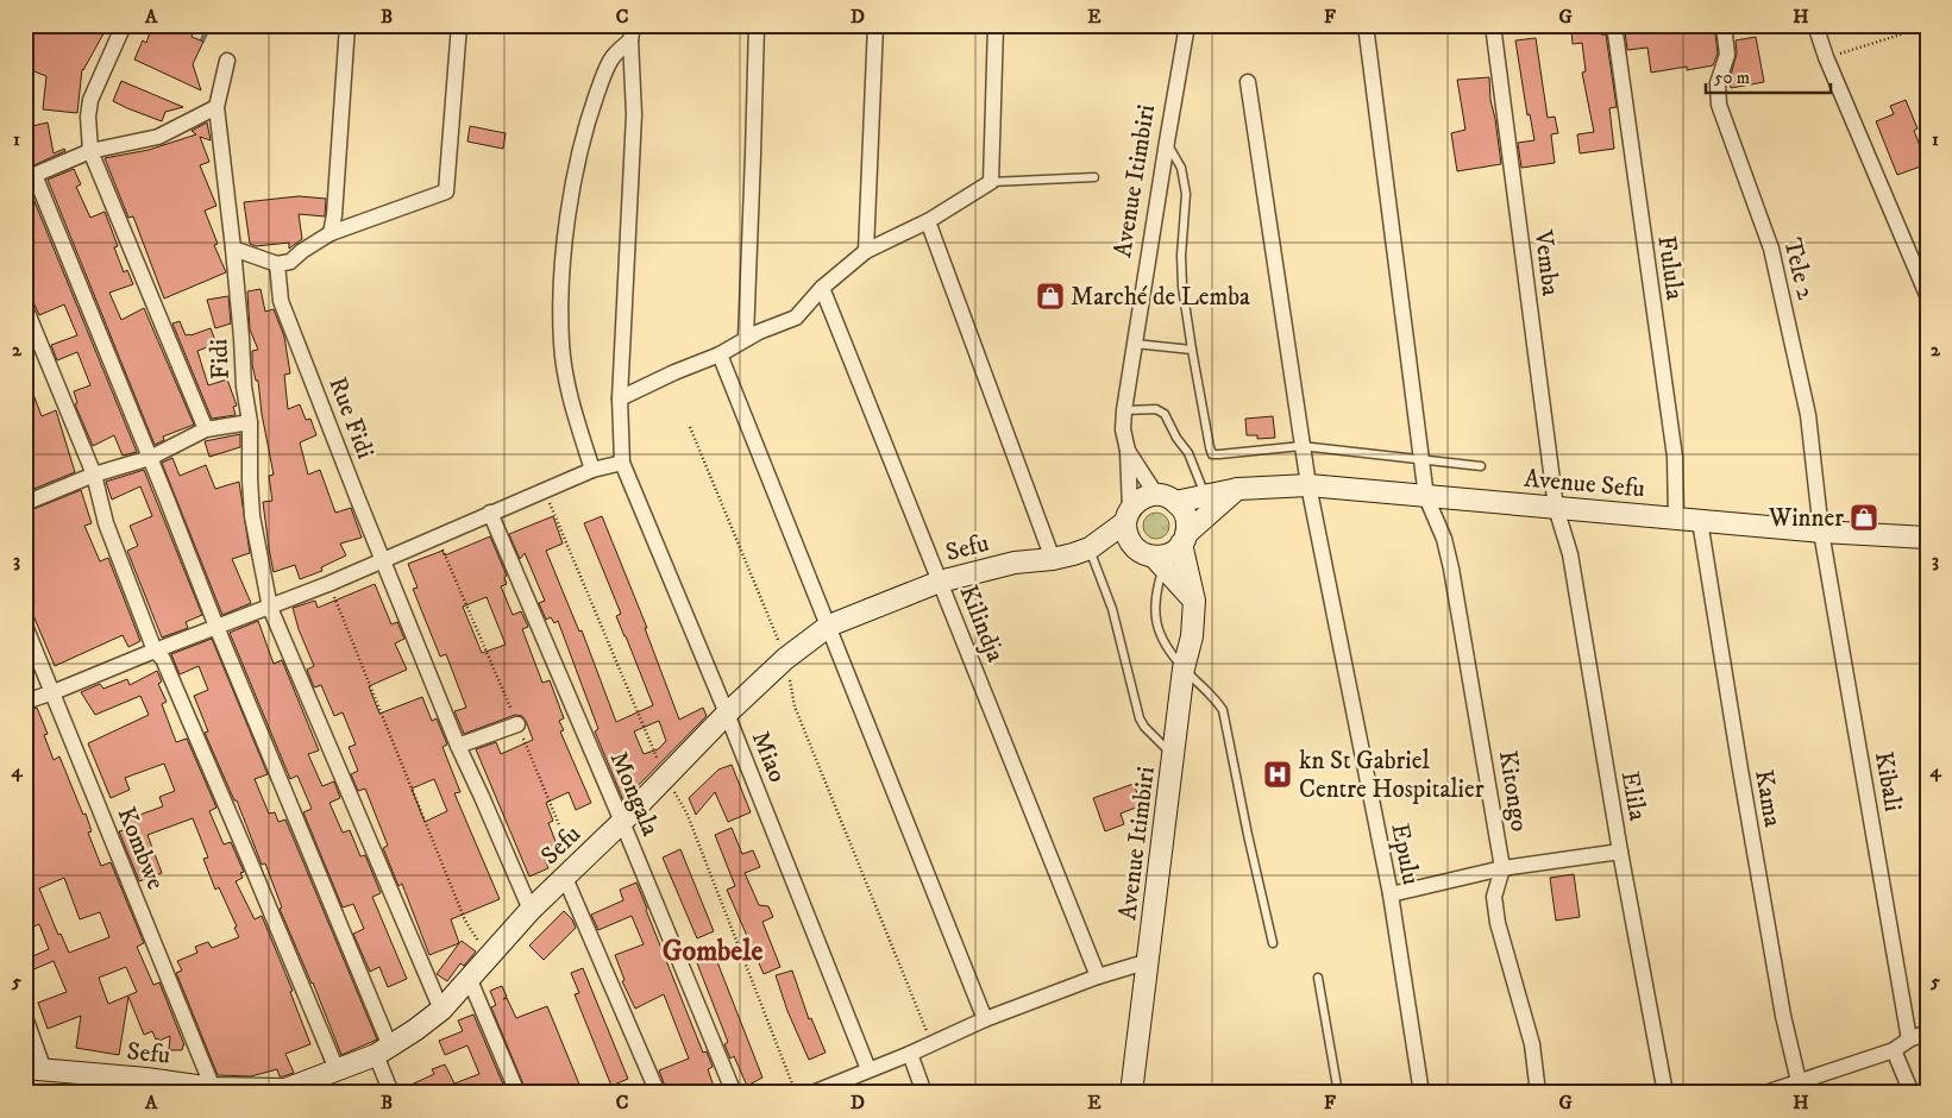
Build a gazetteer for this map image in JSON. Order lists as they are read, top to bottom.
{
  "streets": {
    "main road": ["Avenue Itimbiri", "Avenue Sefu", "Sefu"],
    "street": [
      "Vemba",
      "Fulula",
      "Tele 2",
      "Fidi",
      "Rue Fidi",
      "Kilindja",
      "Miao",
      "Kibali",
      "Kitongo",
      "Mongala",
      "Elila",
      "Kama",
      "Kombwe",
      "Epulu"
    ]
  },
  "crossings": [
    ["Avenue Itimbiri", "Avenue Sefu"],
    ["Vemba", "Avenue Sefu"],
    ["Vemba", "Elila"],
    ["Fulula", "Avenue Sefu"],
    ["Tele 2", "Avenue Sefu"],
    ["Tele 2", "Kibali"],
    ["Fidi", "Sefu"],
    ["Rue Fidi", "Sefu"],
    ["Avenue Sefu", "Kibali"],
    ["Avenue Sefu", "Kitongo"],
    ["Avenue Sefu", "Elila"],
    ["Avenue Sefu", "Kama"],
    ["Avenue Sefu", "Epulu"],
    ["Sefu", "Kilindja"],
    ["Sefu", "Miao"],
    ["Sefu", "Mongala"],
    ["Sefu", "Kombwe"]
  ],
  "districts": ["Gombele"],
  "places": {
    "shop": ["Marché de Lemba", "Winner"],
    "hospital": ["kn St Gabriel Centre Hospitalier"]
  },
  "scale_bar": "50 m",
  "grid": {
    "columns": [
      "A",
      "B",
      "C",
      "D",
      "E",
      "F",
      "G",
      "H"
    ],
    "rows": [
      "1",
      "2",
      "3",
      "4",
      "5"
    ]
  }
}
